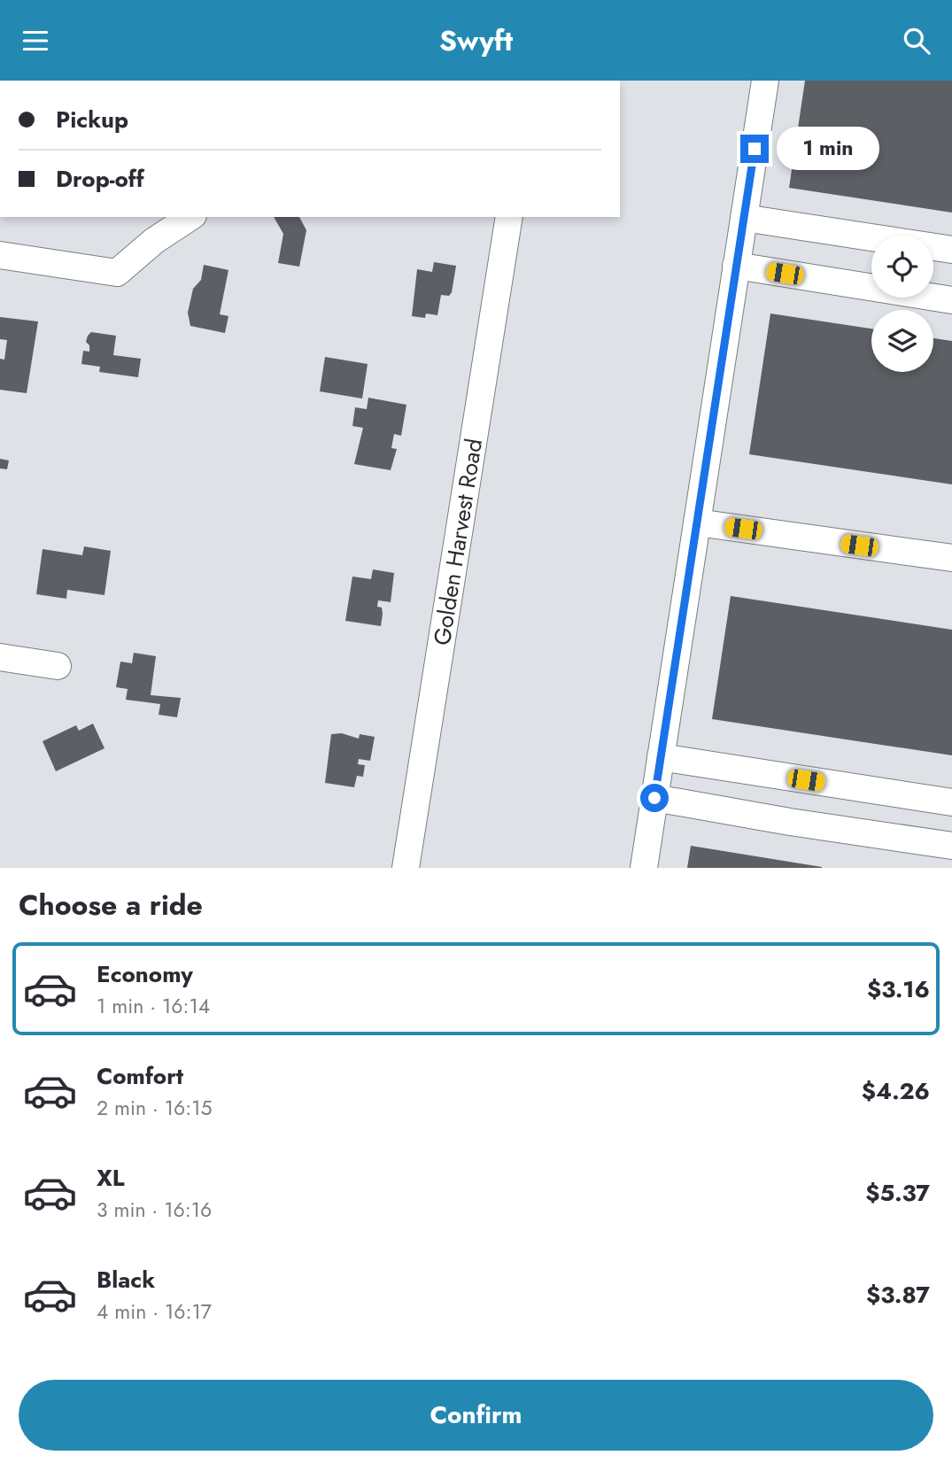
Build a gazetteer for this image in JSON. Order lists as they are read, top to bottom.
{
  "streets": {
    "street": ["Golden Harvest Road"]
  },
  "page": {
    "header": "Swyft",
    "banner": ["Pickup", "Drop-off"],
    "bubble": "1 min",
    "heading": "Choose a ride",
    "list": [
      {
        "name": "Economy",
        "note": "1 min · 16:14",
        "value": "$3.16"
      },
      {
        "name": "Comfort",
        "note": "2 min · 16:15",
        "value": "$4.26"
      },
      {
        "name": "XL",
        "note": "3 min · 16:16",
        "value": "$5.37"
      },
      {
        "name": "Black",
        "note": "4 min · 16:17",
        "value": "$3.87"
      }
    ],
    "buttons": "Confirm"
  }
}
